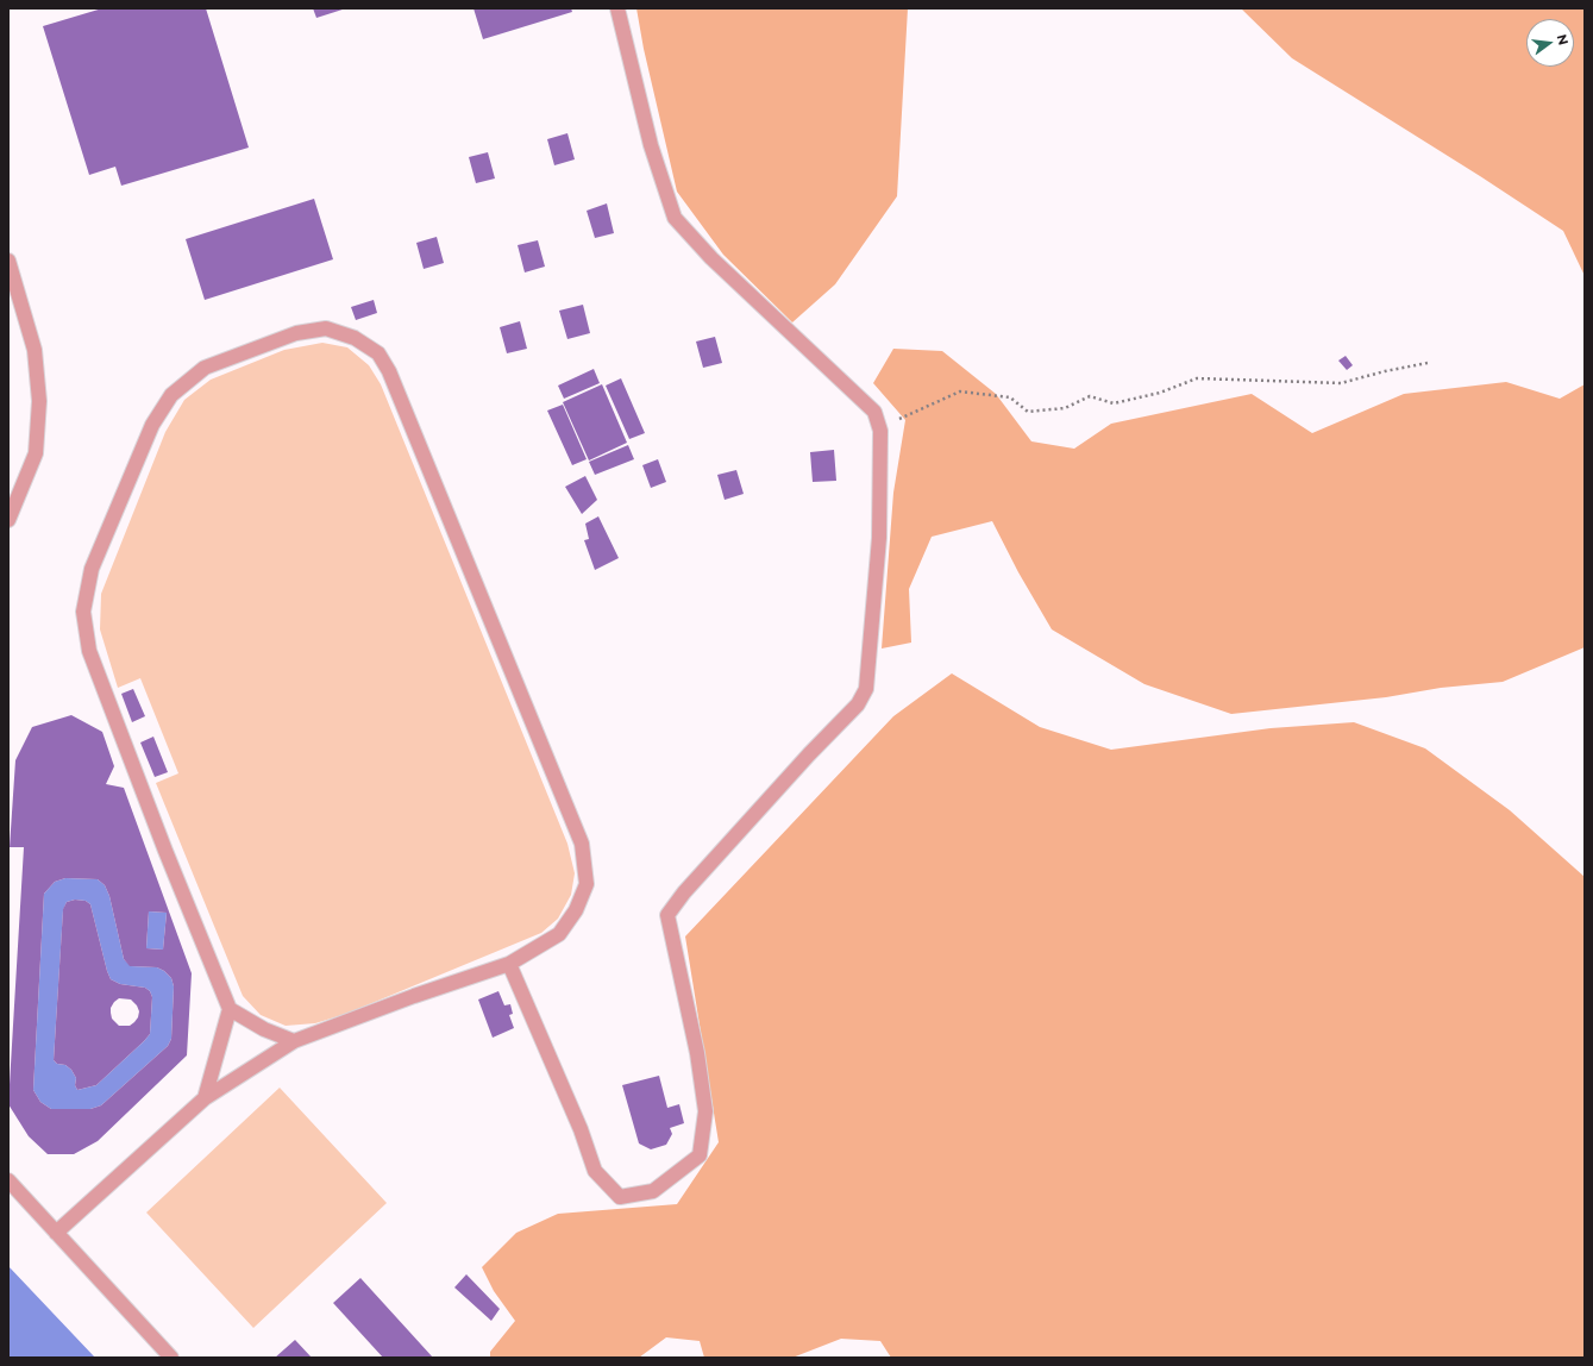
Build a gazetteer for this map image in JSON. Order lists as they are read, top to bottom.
{
  "north": "right"
}
